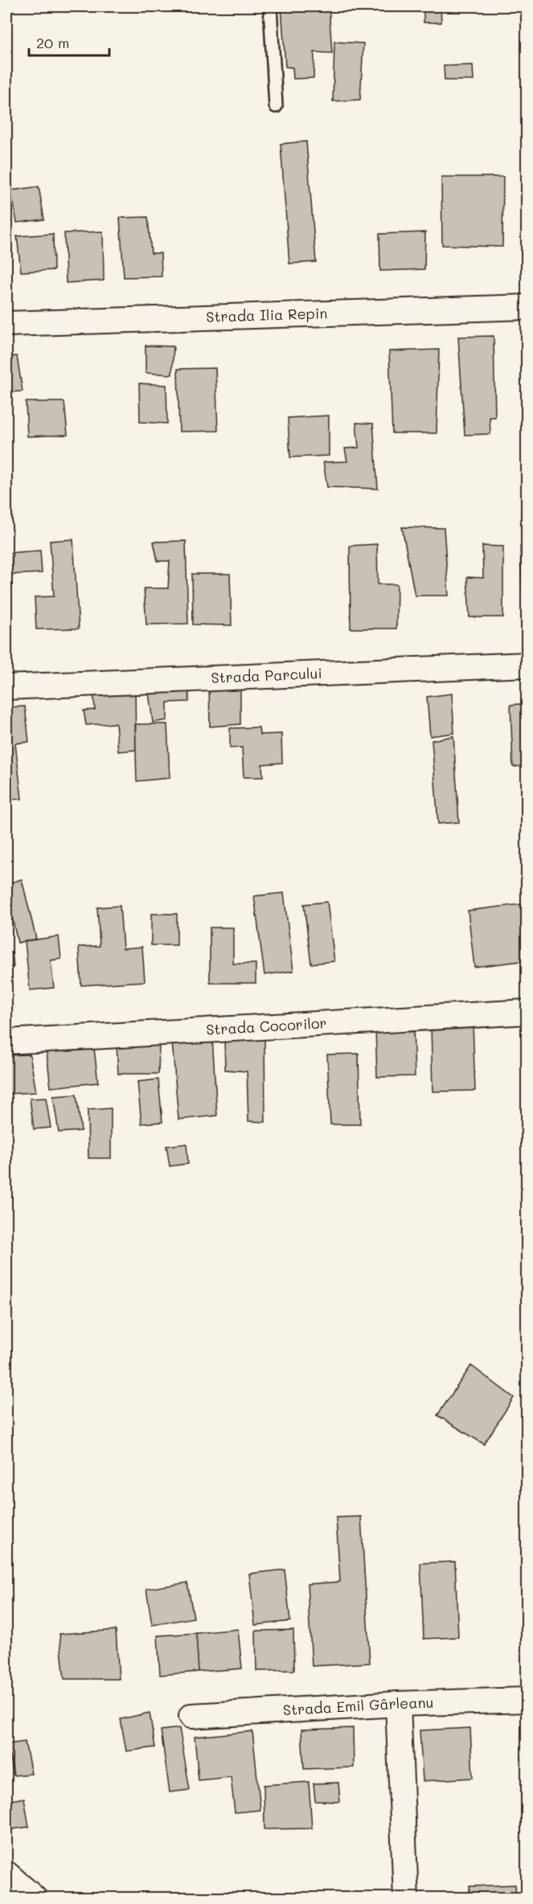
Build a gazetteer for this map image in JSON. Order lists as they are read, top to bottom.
{
  "streets": {
    "street": [
      "Strada Ilia Repin",
      "Strada Parcului",
      "Strada Cocorilor",
      "Strada Emil Gârleanu"
    ]
  },
  "scale_bar": "20 m"
}
